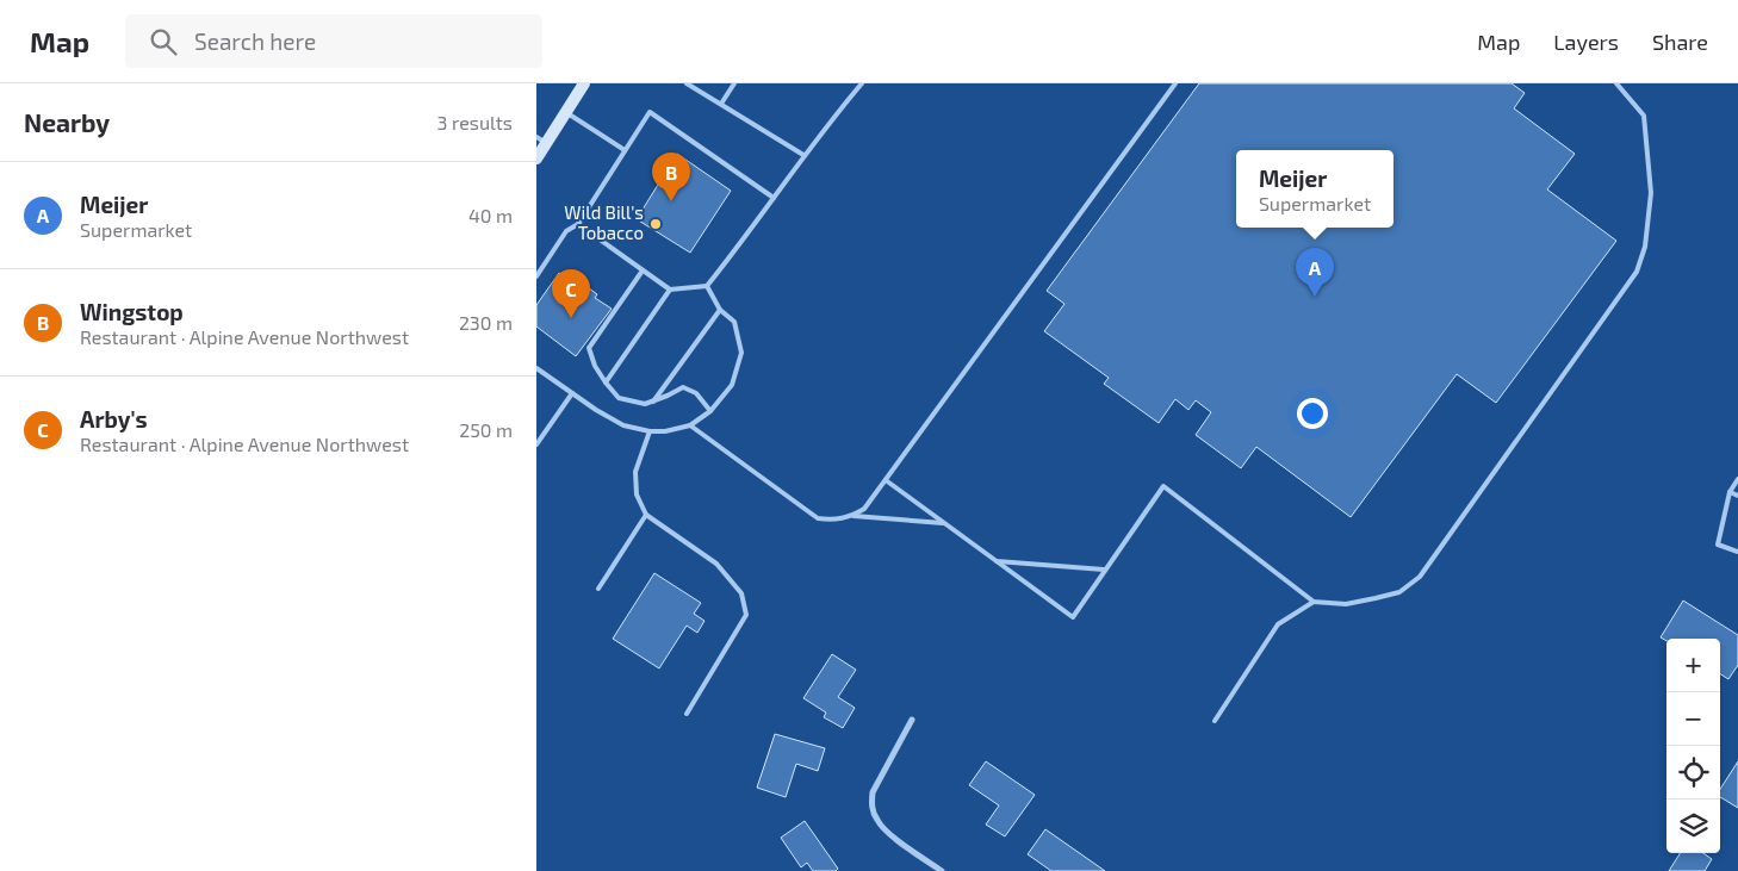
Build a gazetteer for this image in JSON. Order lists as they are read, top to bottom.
{
  "places": ["Wild Bill's Tobacco"],
  "page": {
    "header": "Map",
    "search": "Search here",
    "nav": ["Map", "Layers", "Share"],
    "heading": ["Nearby", "3 results"],
    "popup": ["Meijer", "Supermarket"],
    "pins": ["B", "A", "C"],
    "list": [
      {
        "mark": "A",
        "name": "Meijer",
        "note": "Supermarket",
        "value": "40 m"
      },
      {
        "mark": "B",
        "name": "Wingstop",
        "note": "Restaurant · Alpine Avenue Northwest",
        "value": "230 m"
      },
      {
        "mark": "C",
        "name": "Arby's",
        "note": "Restaurant · Alpine Avenue Northwest",
        "value": "250 m"
      }
    ],
    "map_buttons": ["+", "−"]
  }
}
